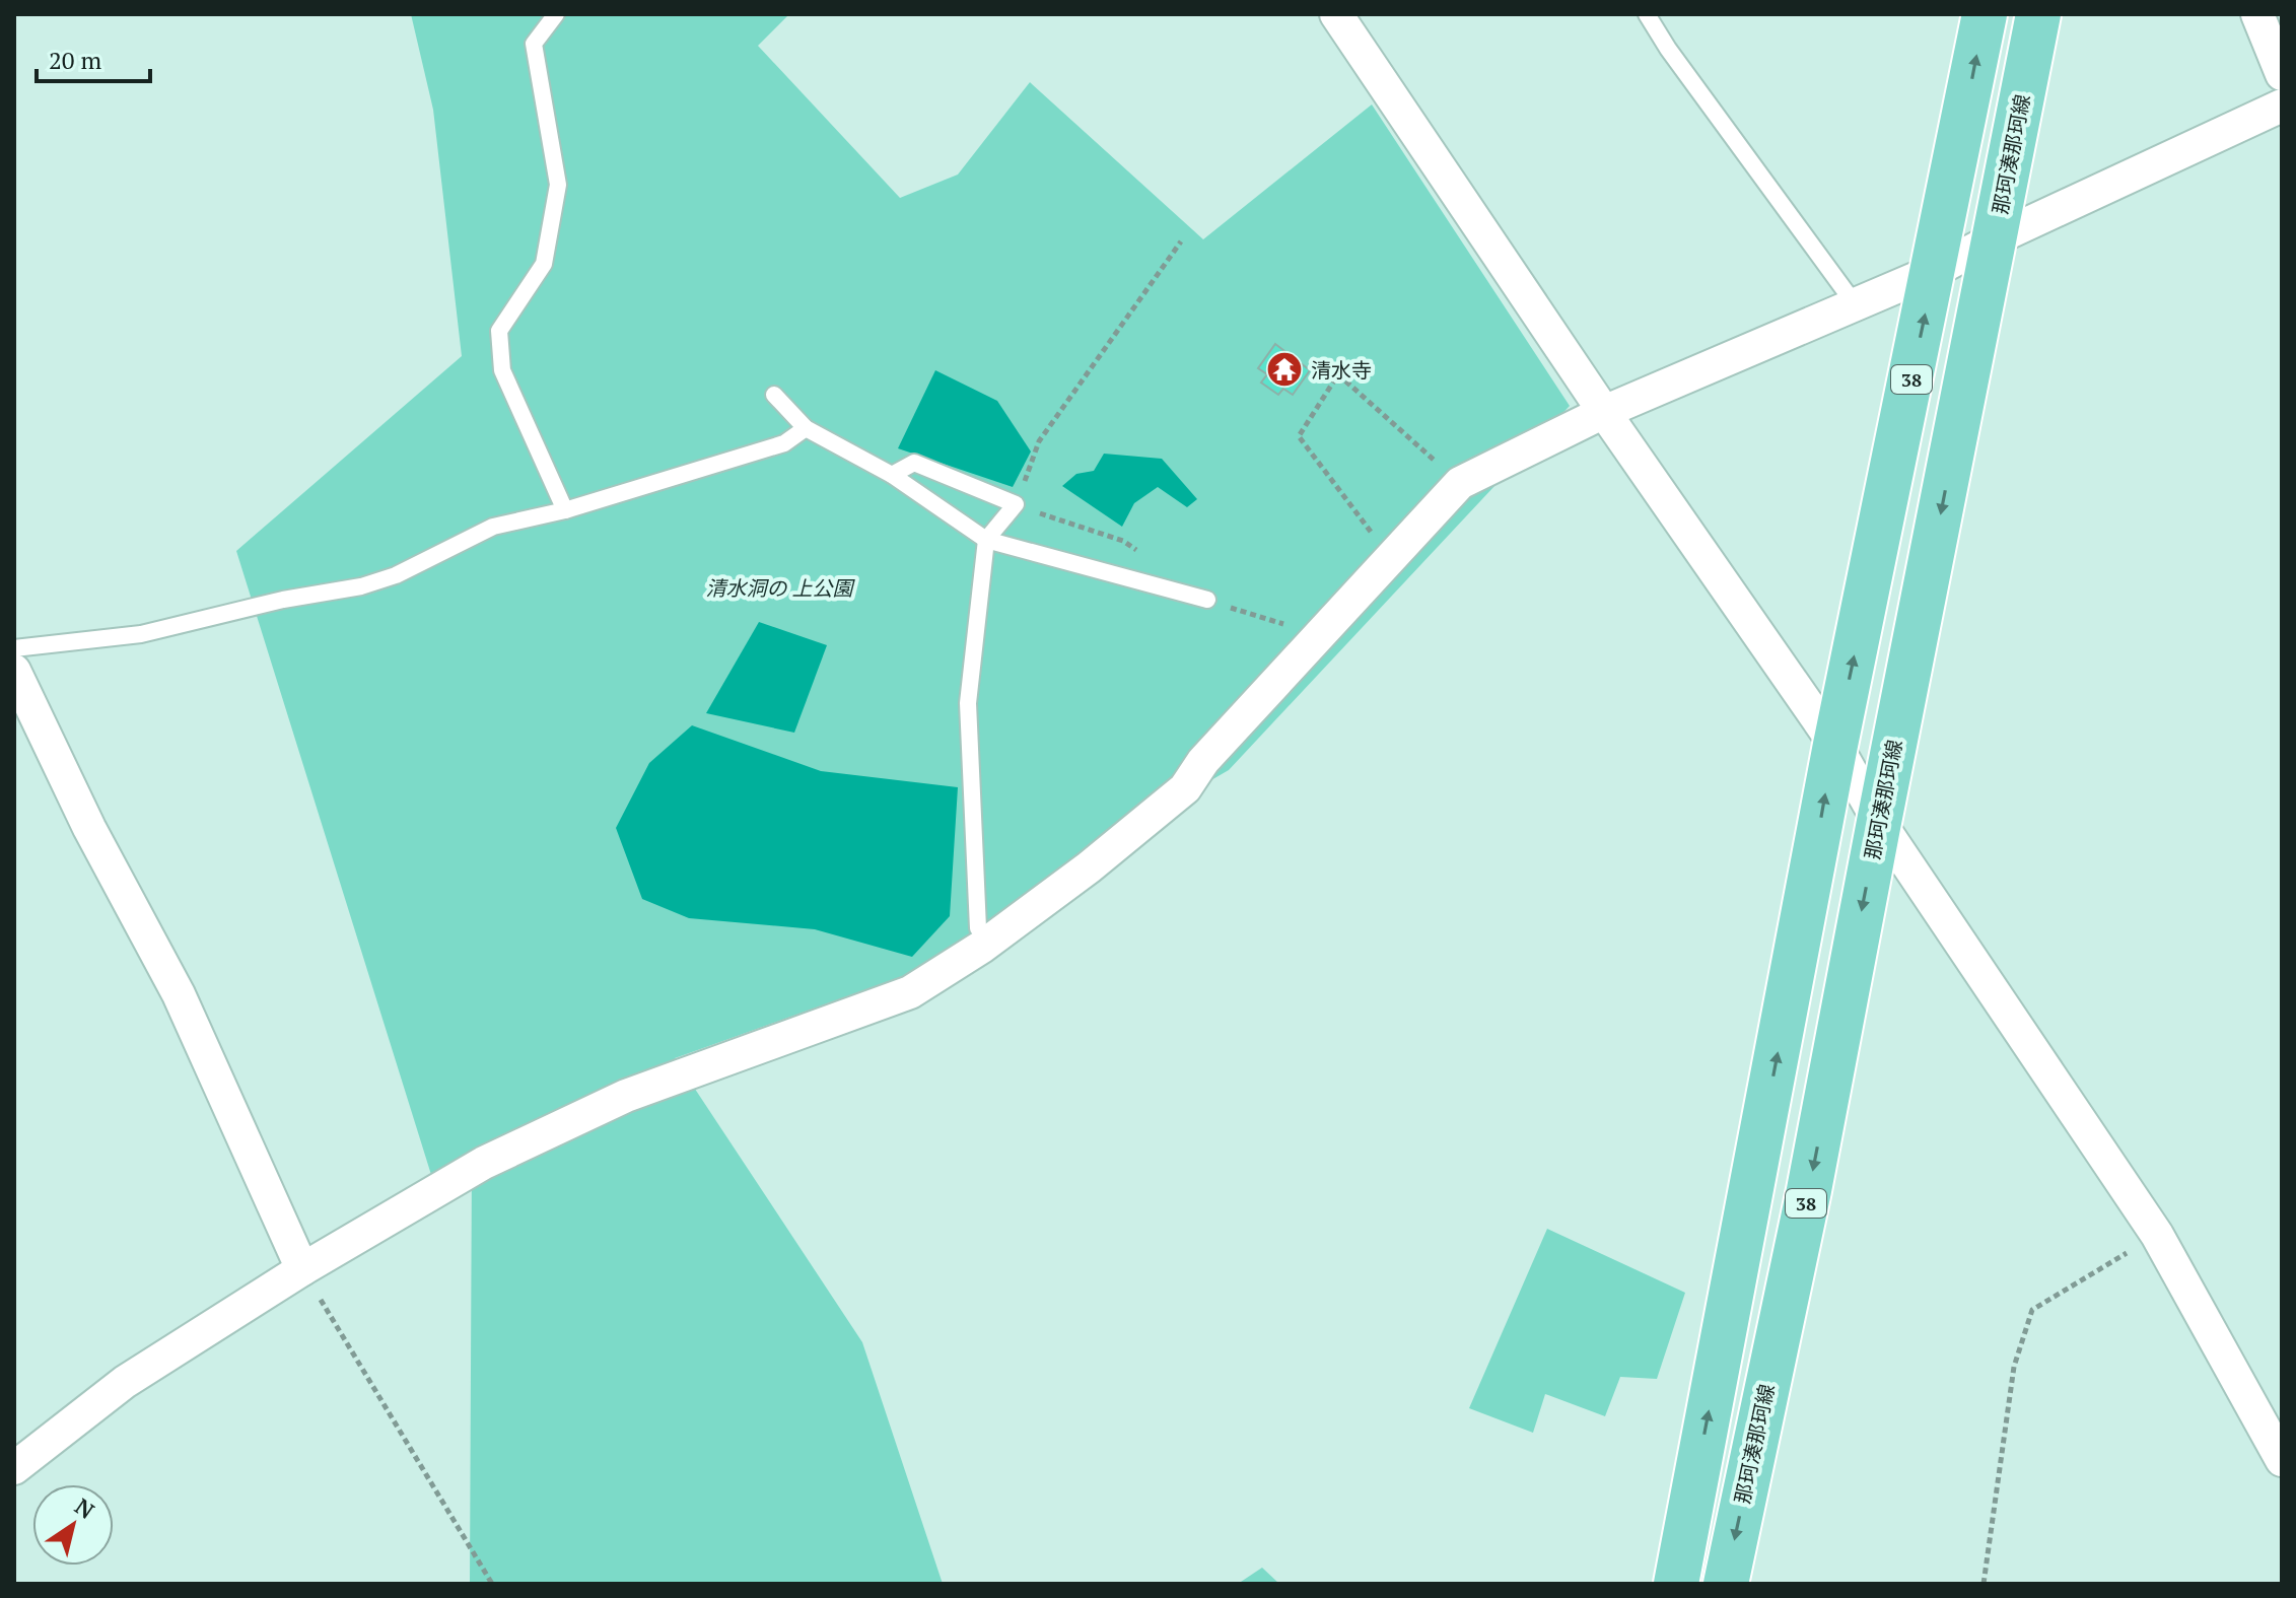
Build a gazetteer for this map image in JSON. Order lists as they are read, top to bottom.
{
  "streets": {
    "main road": ["那珂湊那珂線", "38"]
  },
  "parks": ["清水洞の 上公園"],
  "places": {
    "temple": ["清水寺"]
  },
  "scale_bar": "20 m",
  "north": "top right"
}
